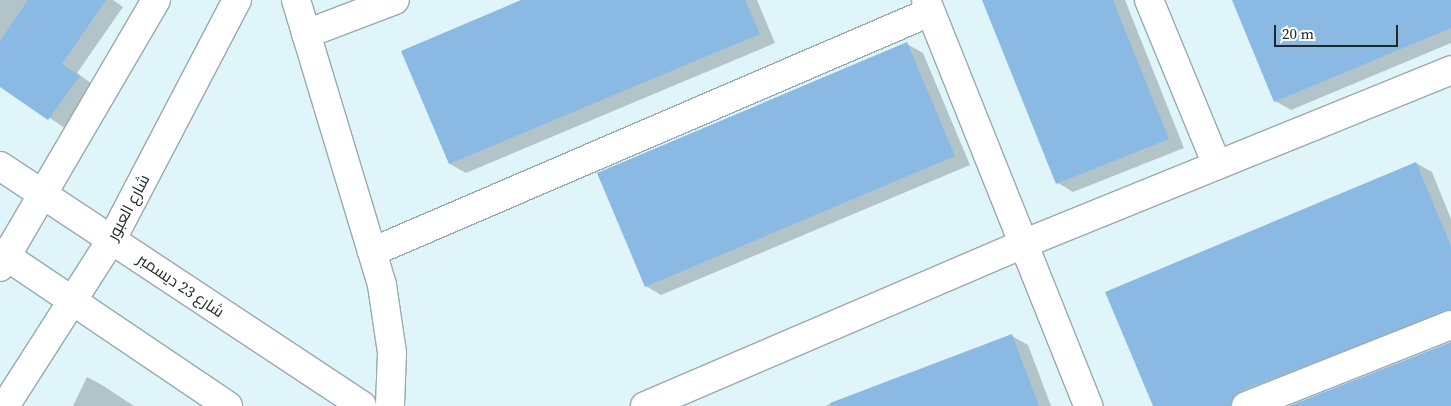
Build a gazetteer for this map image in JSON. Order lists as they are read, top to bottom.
{
  "streets": {
    "street": ["شارع العبور", "شارع 23 ديسمبر"]
  },
  "crossings": [
    ["شارع العبور", "شارع 23 ديسمبر"]
  ],
  "scale_bar": "20 m"
}
